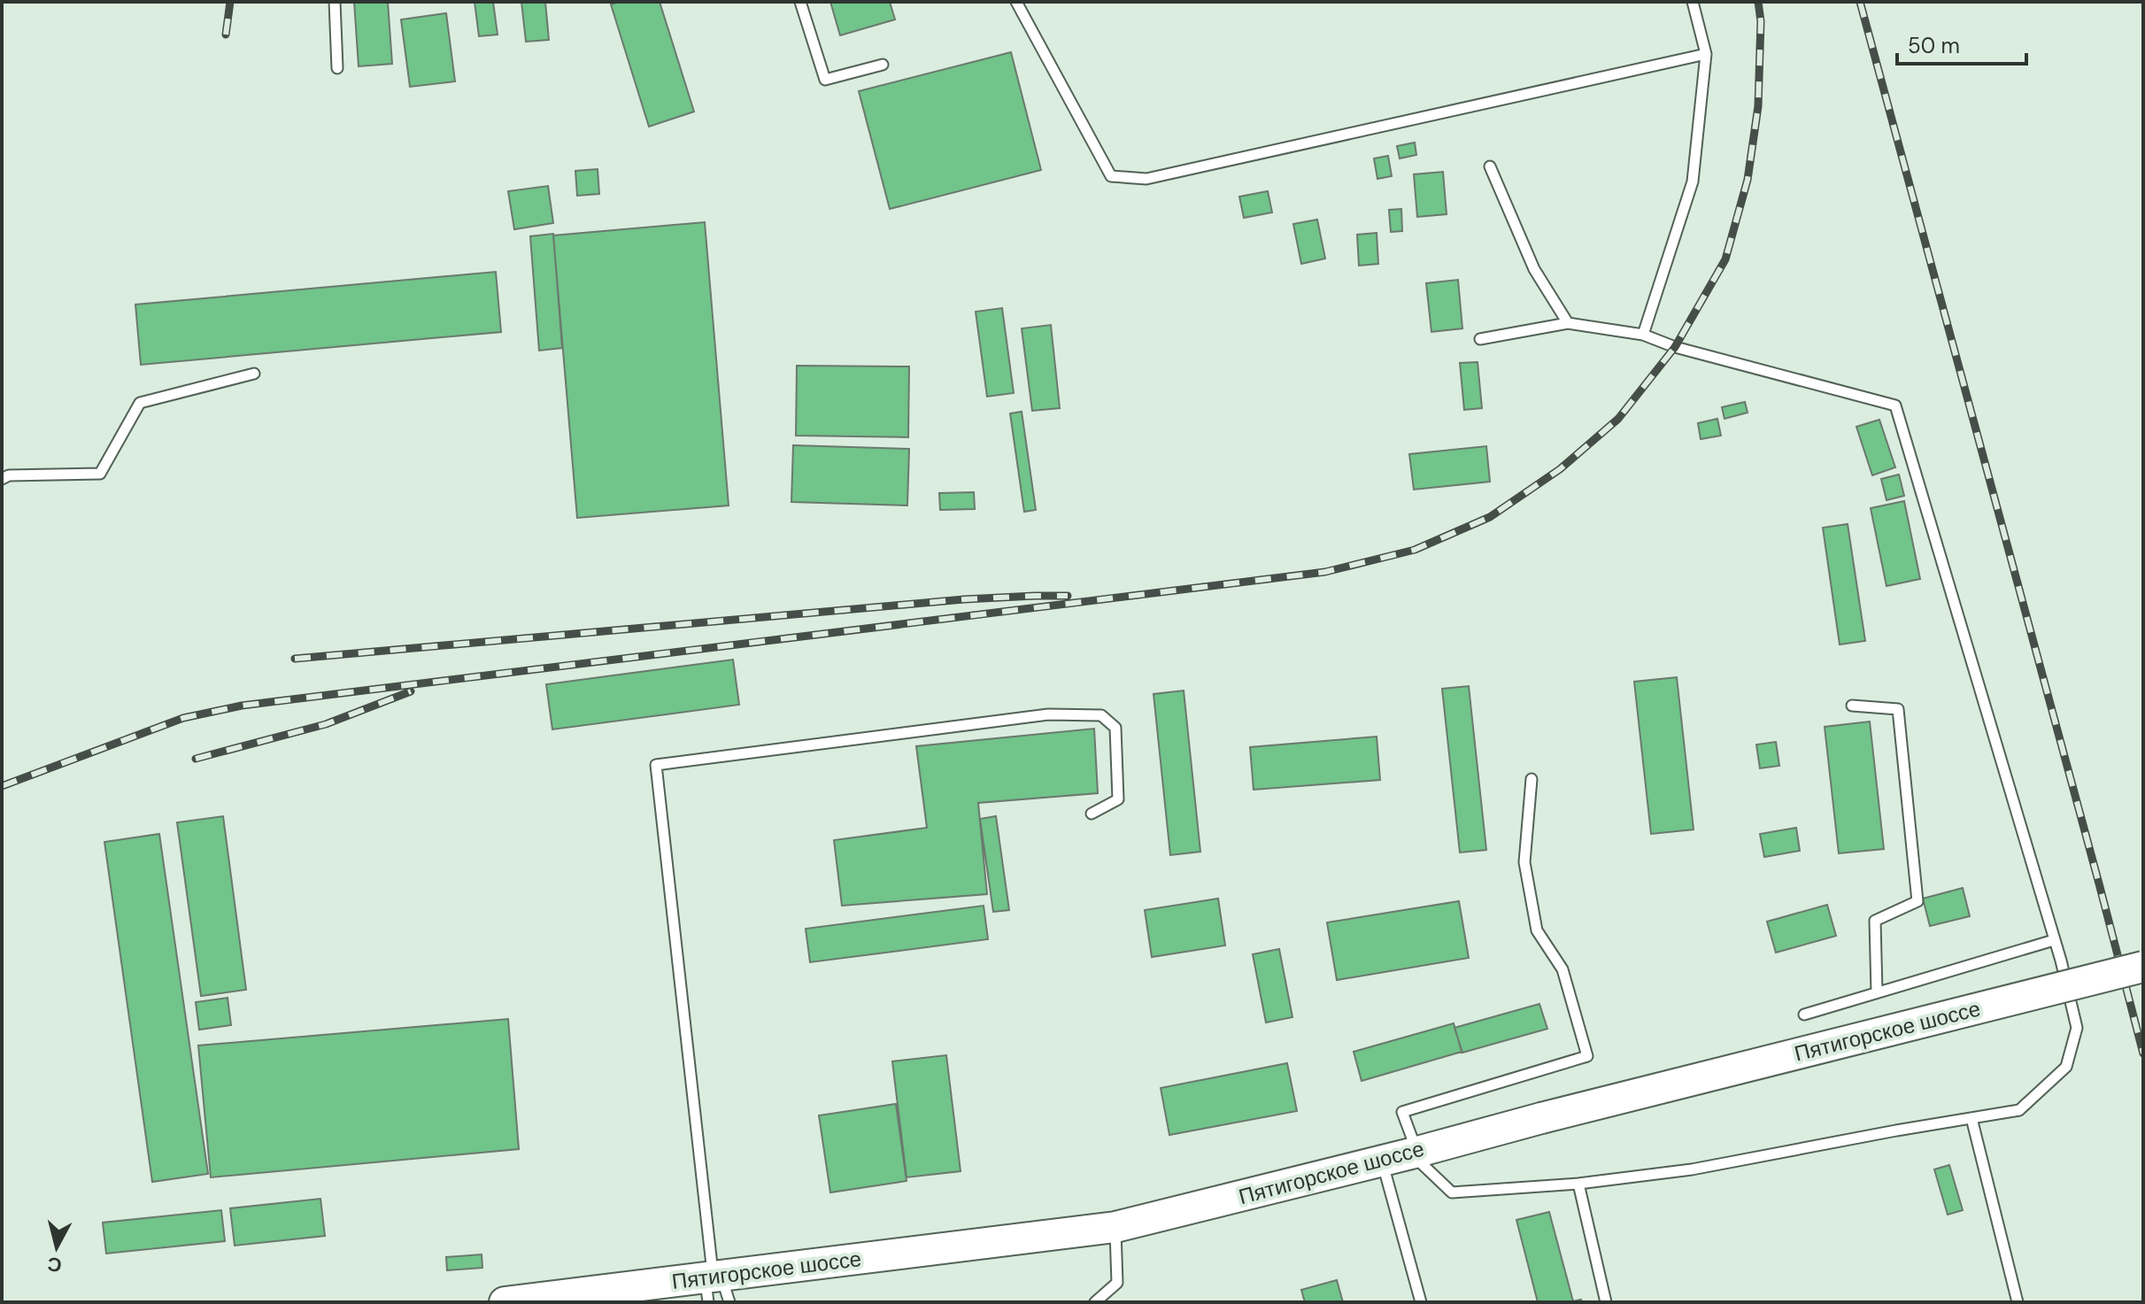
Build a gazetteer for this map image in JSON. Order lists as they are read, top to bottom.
{
  "streets": {
    "main road": ["Пятигорское шоссе"]
  },
  "scale_bar": "50 m",
  "north": "bottom"
}
